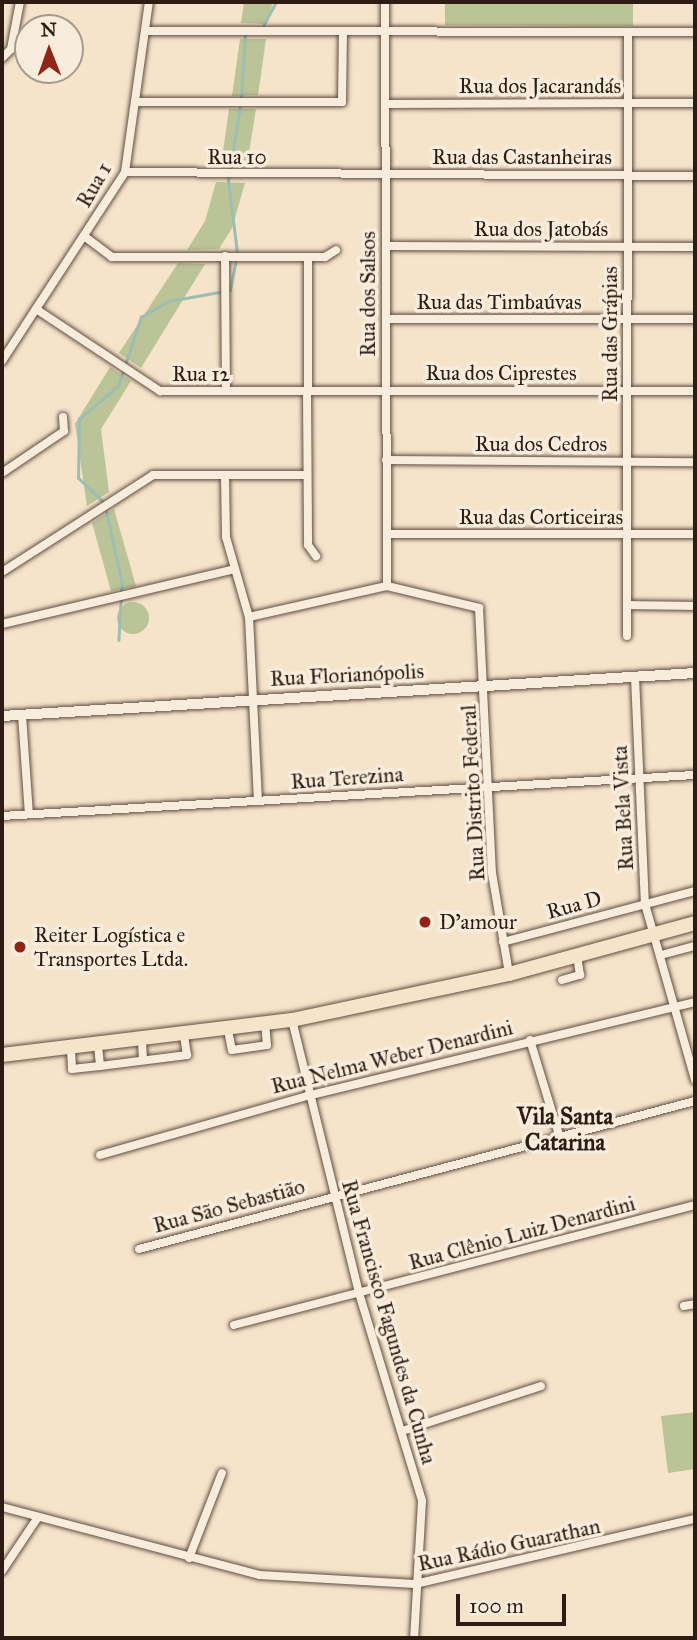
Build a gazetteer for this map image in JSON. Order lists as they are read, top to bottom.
{
  "streets": {
    "street": [
      "Rua dos Jacarandás",
      "Rua 10",
      "Rua das Castanheiras",
      "Rua 1",
      "Rua dos Jatobás",
      "Rua dos Salsos",
      "Rua das Timbaúvas",
      "Rua das Grápias",
      "Rua dos Ciprestes",
      "Rua 12",
      "Rua dos Cedros",
      "Rua das Corticeiras",
      "Rua Florianópolis",
      "Rua Terezina",
      "Rua Distrito Federal",
      "Rua Bela Vista",
      "Rua D",
      "Rua Nelma Weber Denardini",
      "Rua São Sebastião",
      "Rua Clênio Luiz Denardini",
      "Rua Francisco Fagundes da Cunha",
      "Rua Rádio Guarathan"
    ]
  },
  "crossings": [
    ["Rua dos Jacarandás", "Rua dos Salsos"],
    ["Rua dos Jacarandás", "Rua das Grápias"],
    ["Rua 10", "Rua das Castanheiras"],
    ["Rua 10", "Rua 1"],
    ["Rua das Castanheiras", "Rua dos Salsos"],
    ["Rua das Castanheiras", "Rua das Grápias"],
    ["Rua 1", "Rua 12"],
    ["Rua dos Jatobás", "Rua dos Salsos"],
    ["Rua dos Jatobás", "Rua das Grápias"],
    ["Rua dos Salsos", "Rua das Timbaúvas"],
    ["Rua dos Salsos", "Rua dos Ciprestes"],
    ["Rua dos Salsos", "Rua dos Cedros"],
    ["Rua dos Salsos", "Rua das Corticeiras"],
    ["Rua dos Salsos", "Rua Distrito Federal"],
    ["Rua das Timbaúvas", "Rua das Grápias"],
    ["Rua das Grápias", "Rua dos Ciprestes"],
    ["Rua das Grápias", "Rua dos Cedros"],
    ["Rua das Grápias", "Rua das Corticeiras"],
    ["Rua dos Ciprestes", "Rua 12"],
    ["Rua Florianópolis", "Rua Distrito Federal"],
    ["Rua Florianópolis", "Rua Bela Vista"],
    ["Rua Terezina", "Rua Distrito Federal"],
    ["Rua Terezina", "Rua Bela Vista"],
    ["Rua Distrito Federal", "Rua D"],
    ["Rua Bela Vista", "Rua D"],
    ["Rua Bela Vista", "Rua Nelma Weber Denardini"],
    ["Rua Nelma Weber Denardini", "Rua Francisco Fagundes da Cunha"],
    ["Rua São Sebastião", "Rua Francisco Fagundes da Cunha"],
    ["Rua Clênio Luiz Denardini", "Rua Francisco Fagundes da Cunha"],
    ["Rua Francisco Fagundes da Cunha", "Rua Rádio Guarathan"]
  ],
  "districts": ["Vila Santa Catarina"],
  "places": ["D'amour", "Reiter Logística e Transportes Ltda."],
  "scale_bar": "100 m",
  "north": "top"
}
